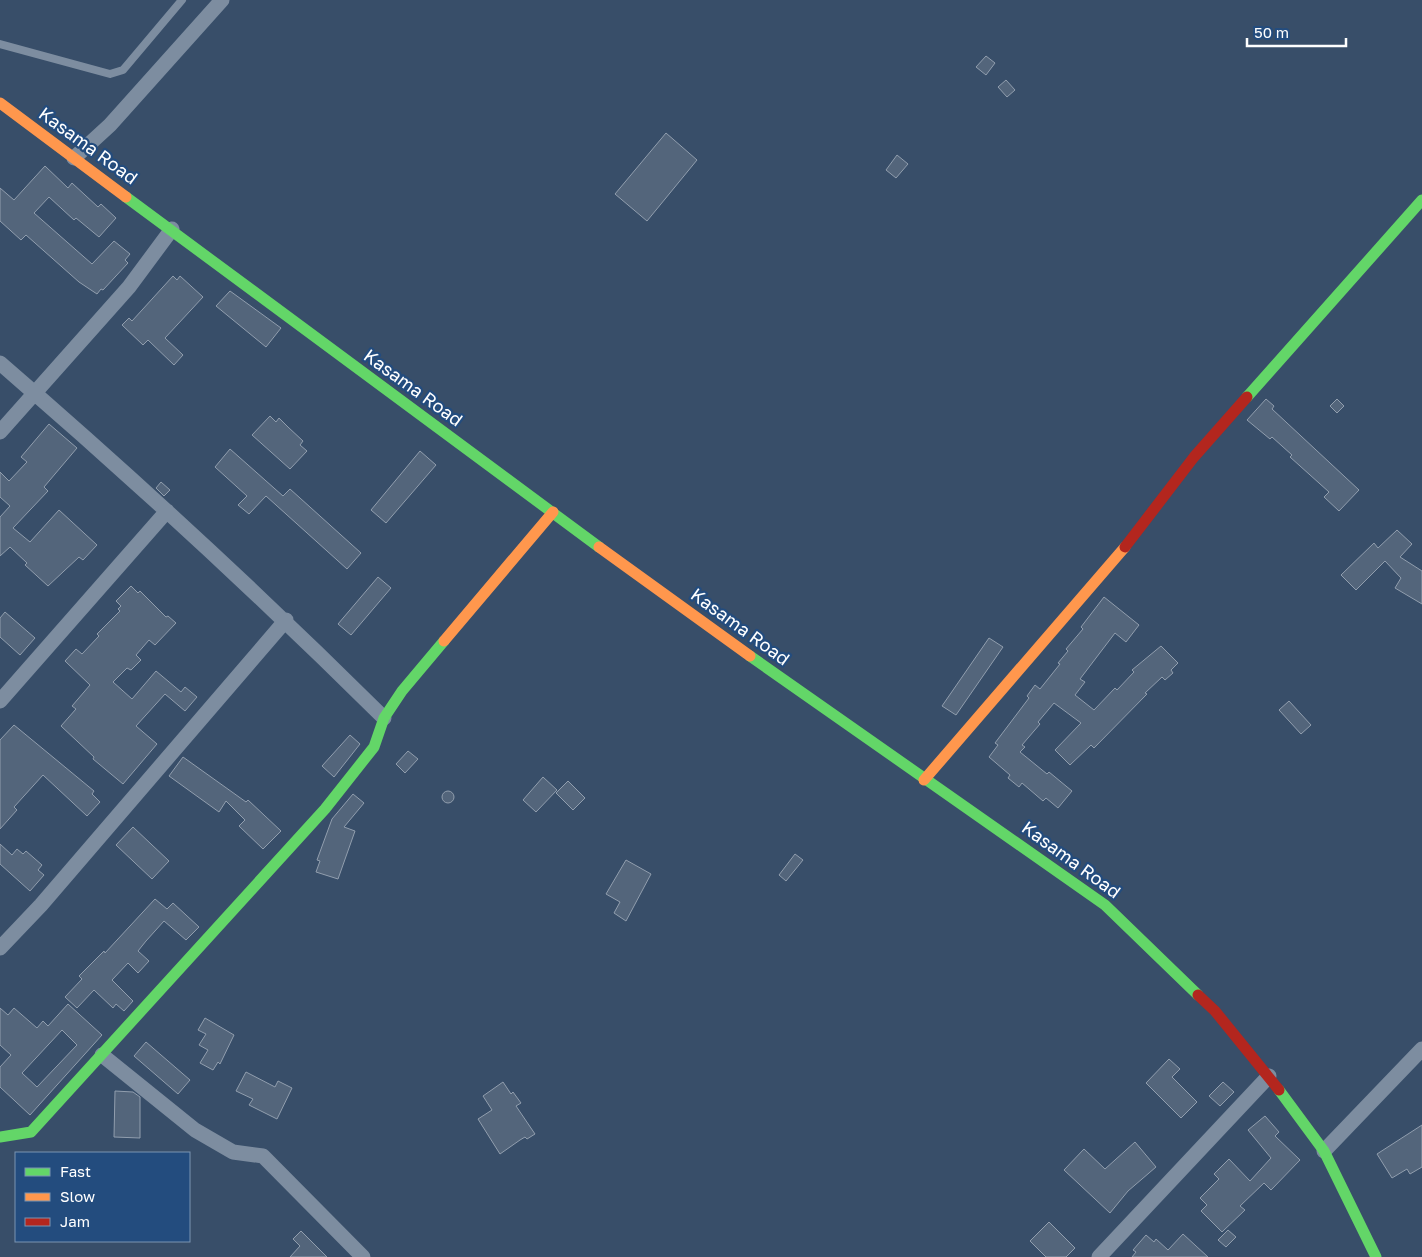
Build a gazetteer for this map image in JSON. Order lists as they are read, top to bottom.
{
  "streets": {
    "street": ["Kasama Road"]
  },
  "legend": ["Fast", "Slow", "Jam"],
  "scale_bar": "50 m"
}
